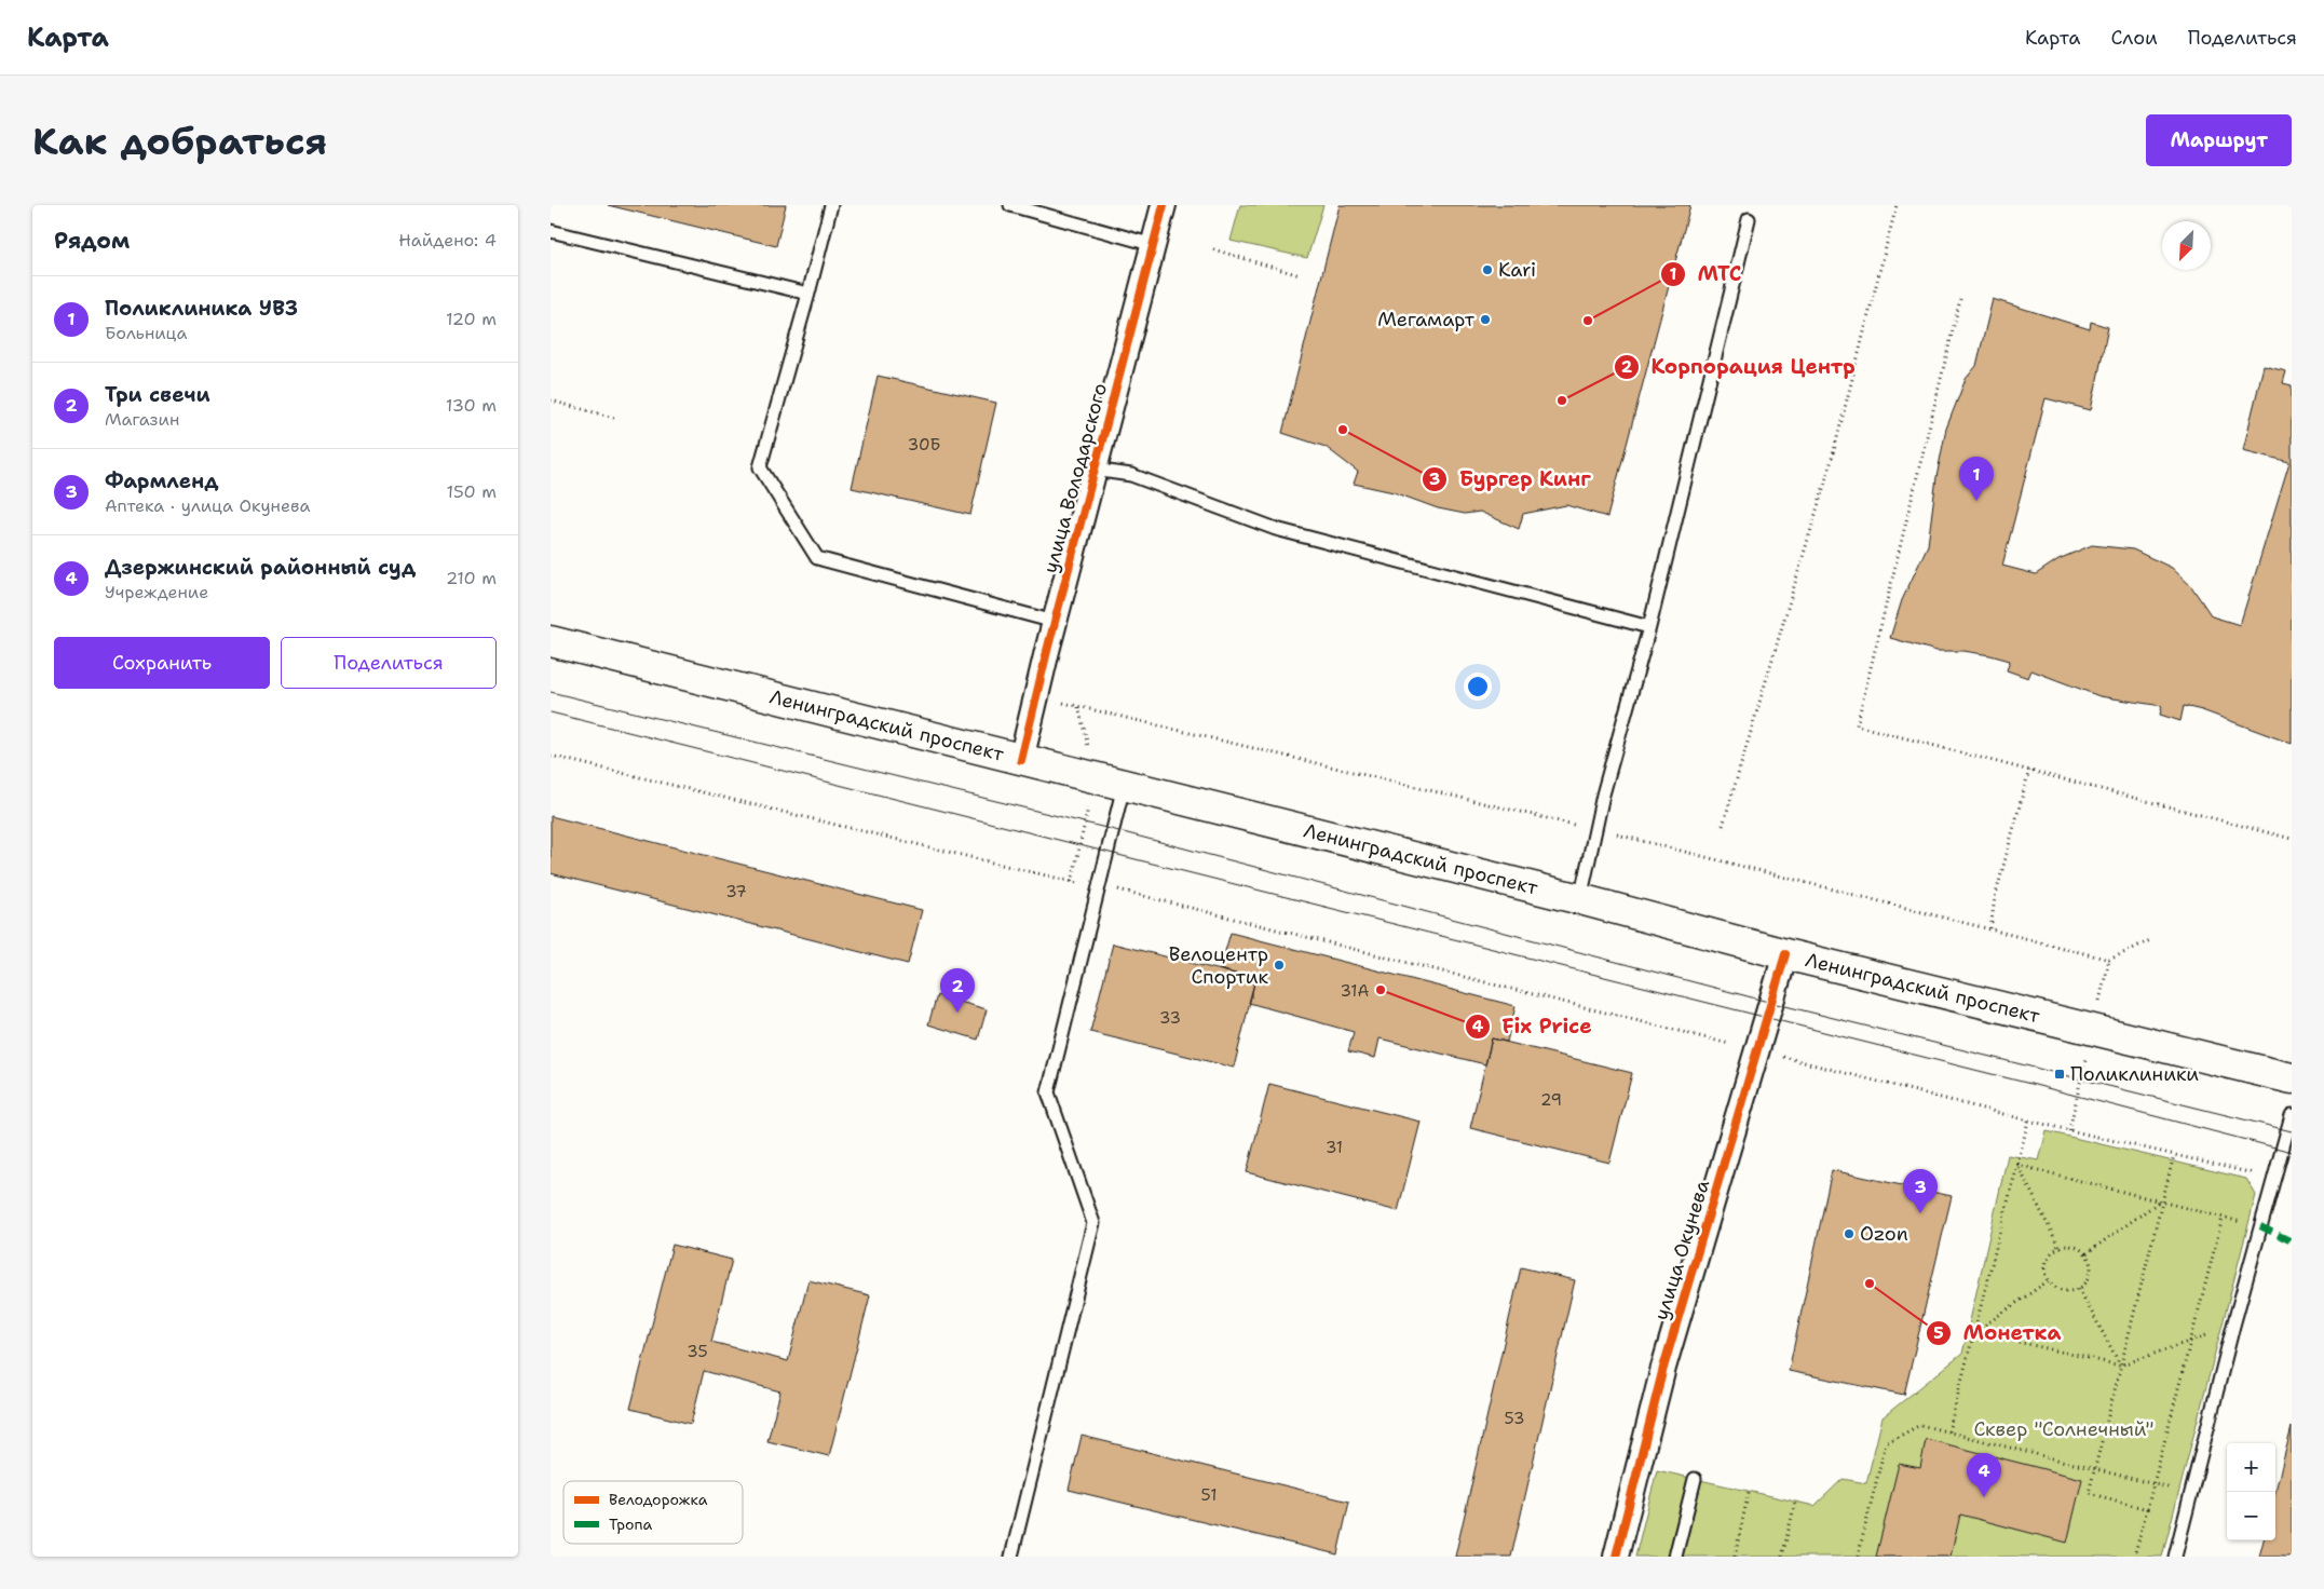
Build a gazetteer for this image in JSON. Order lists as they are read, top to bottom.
{
  "streets": {
    "main road": ["Ленинградский проспект"],
    "street": ["улица Володарского", "улица Окунева"]
  },
  "crossings": [
    ["улица Володарского", "Ленинградский проспект"],
    ["Ленинградский проспект", "улица Окунева"]
  ],
  "parks": ["Сквер \"Солнечный\""],
  "places": {
    "other": [
      "Kari",
      "Мегамарт",
      "МТС",
      "Корпорация Центр",
      "Бургер Кинг",
      "Велоцентр Спортик",
      "Fix Price",
      "Ozon",
      "Монетка"
    ],
    "transit": ["Поликлиники"]
  },
  "house_numbers": [
    "30Б",
    "37",
    "31А",
    "33",
    "29",
    "31",
    "35",
    "53",
    "51"
  ],
  "legend": ["Велодорожка", "Тропа"],
  "north": "bottom left",
  "page": {
    "header": "Карта",
    "nav": ["Карта", "Слои", "Поделиться"],
    "buttons": [
      "Маршрут",
      ["Сохранить", "Поделиться"]
    ],
    "title": "Как добраться",
    "heading": ["Рядом", "Найдено: 4"],
    "list": [
      {
        "mark": "1",
        "name": "Поликлиника УВЗ",
        "note": "Больница",
        "value": "120 m"
      },
      {
        "mark": "2",
        "name": "Три свечи",
        "note": "Магазин",
        "value": "130 m"
      },
      {
        "mark": "3",
        "name": "Фармленд",
        "note": "Аптека · улица Окунева",
        "value": "150 m"
      },
      {
        "mark": "4",
        "name": "Дзержинский районный суд",
        "note": "Учреждение",
        "value": "210 m"
      }
    ],
    "pins": [
      "1",
      "2",
      "3",
      "4"
    ],
    "map_buttons": ["+", "−"]
  }
}
